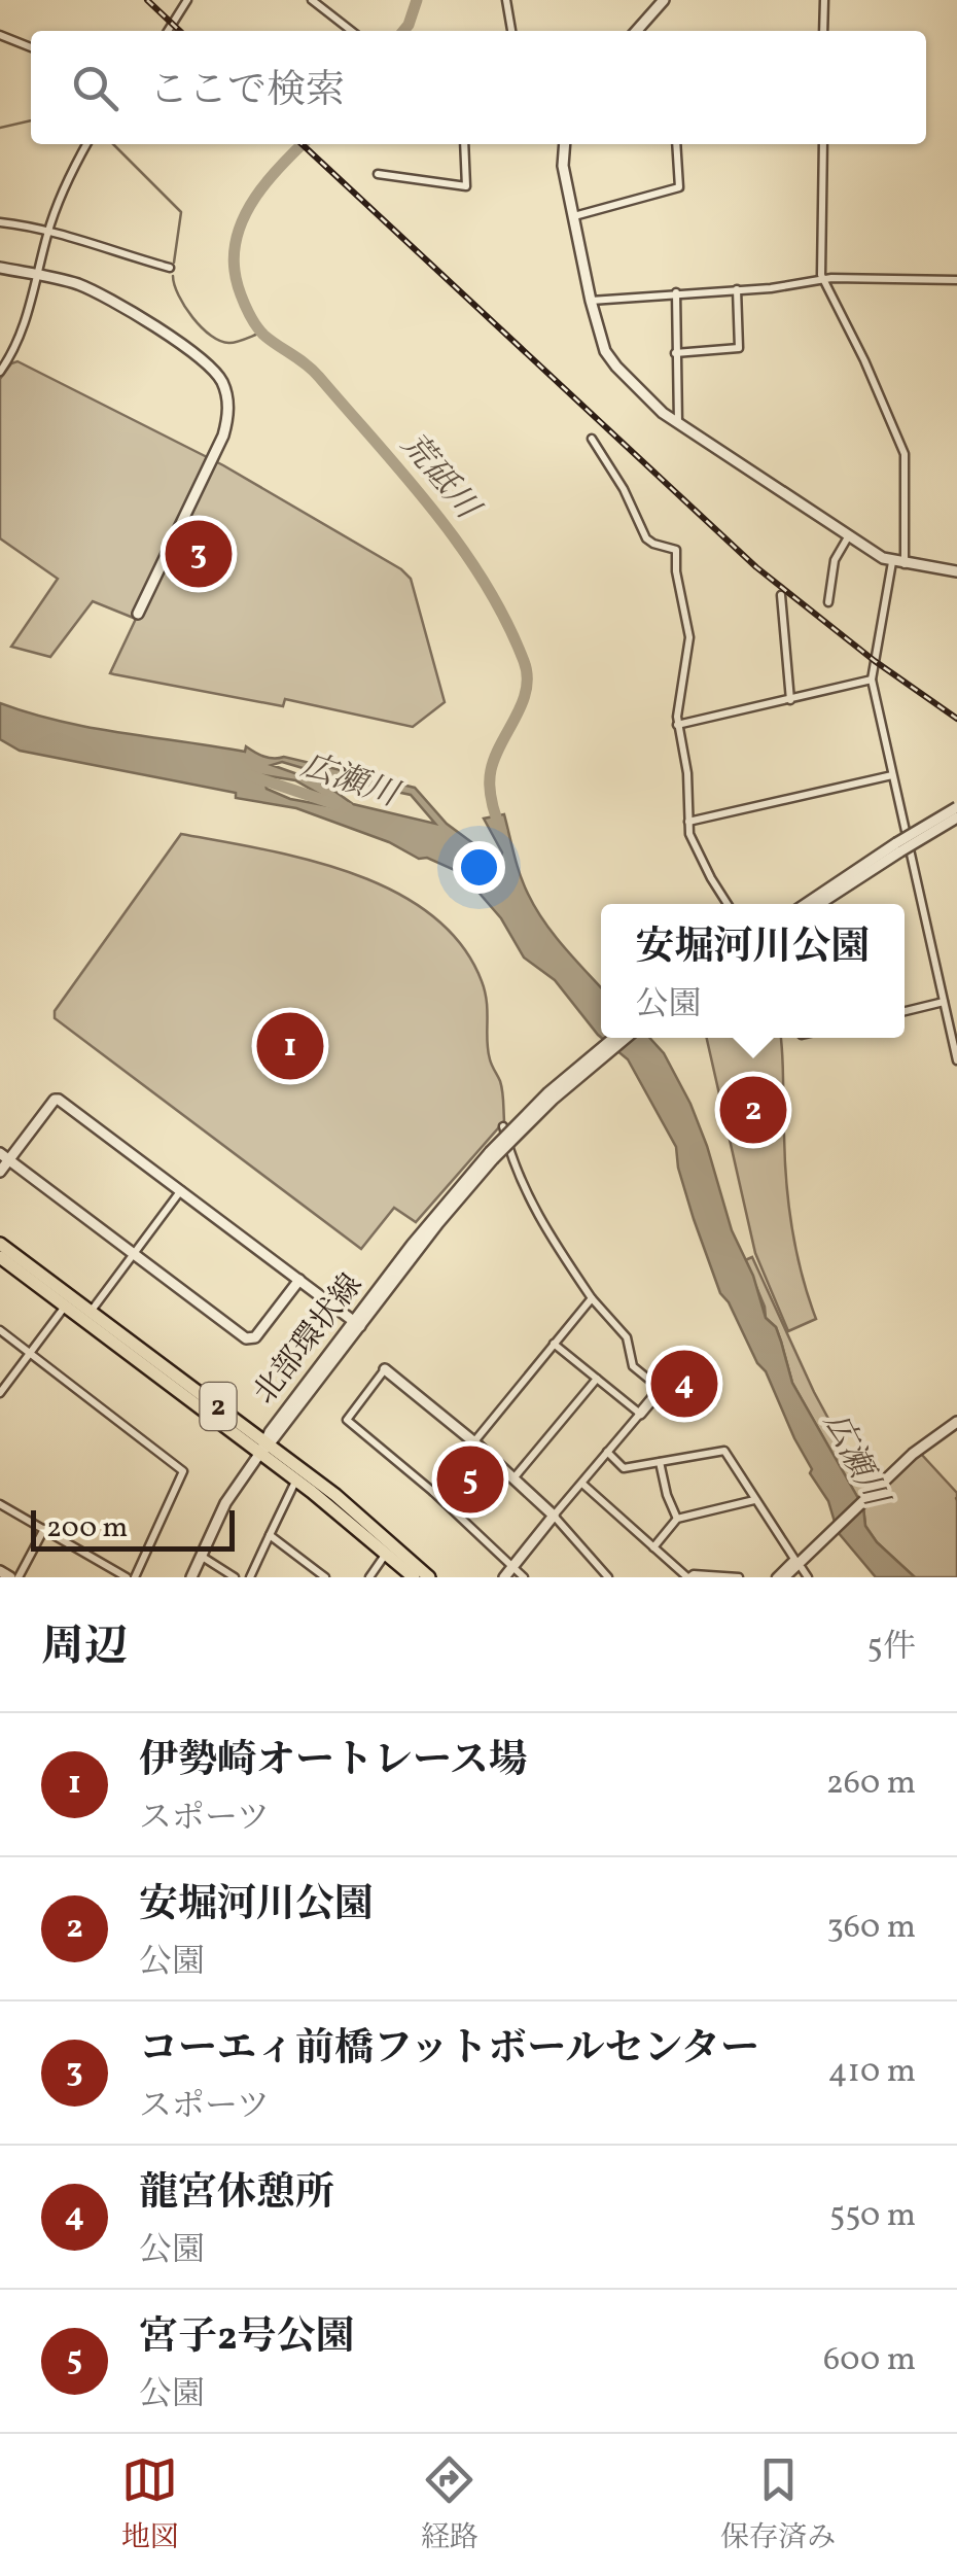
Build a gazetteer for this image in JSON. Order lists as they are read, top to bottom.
{
  "streets": {
    "main road": ["2"],
    "street": ["北部環状線"]
  },
  "crossings": [
    ["北部環状線", "2"]
  ],
  "water": ["荒砥川", "広瀬川"],
  "scale_bar": "200 m",
  "page": {
    "search": "ここで検索",
    "pins": [
      "3",
      "1",
      "2",
      "4",
      "5"
    ],
    "popup": ["安堀河川公園", "公園"],
    "scale": "200 m",
    "heading": ["周辺", "5件"],
    "list": [
      {
        "mark": "1",
        "name": "伊勢崎オートレース場",
        "note": "スポーツ",
        "value": "260 m"
      },
      {
        "mark": "2",
        "name": "安堀河川公園",
        "note": "公園",
        "value": "360 m"
      },
      {
        "mark": "3",
        "name": "コーエィ前橋フットボールセンター",
        "note": "スポーツ",
        "value": "410 m"
      },
      {
        "mark": "4",
        "name": "龍宮休憩所",
        "note": "公園",
        "value": "550 m"
      },
      {
        "mark": "5",
        "name": "宮子2号公園",
        "note": "公園",
        "value": "600 m"
      }
    ],
    "nav": ["地図", "経路", "保存済み"]
  }
}
